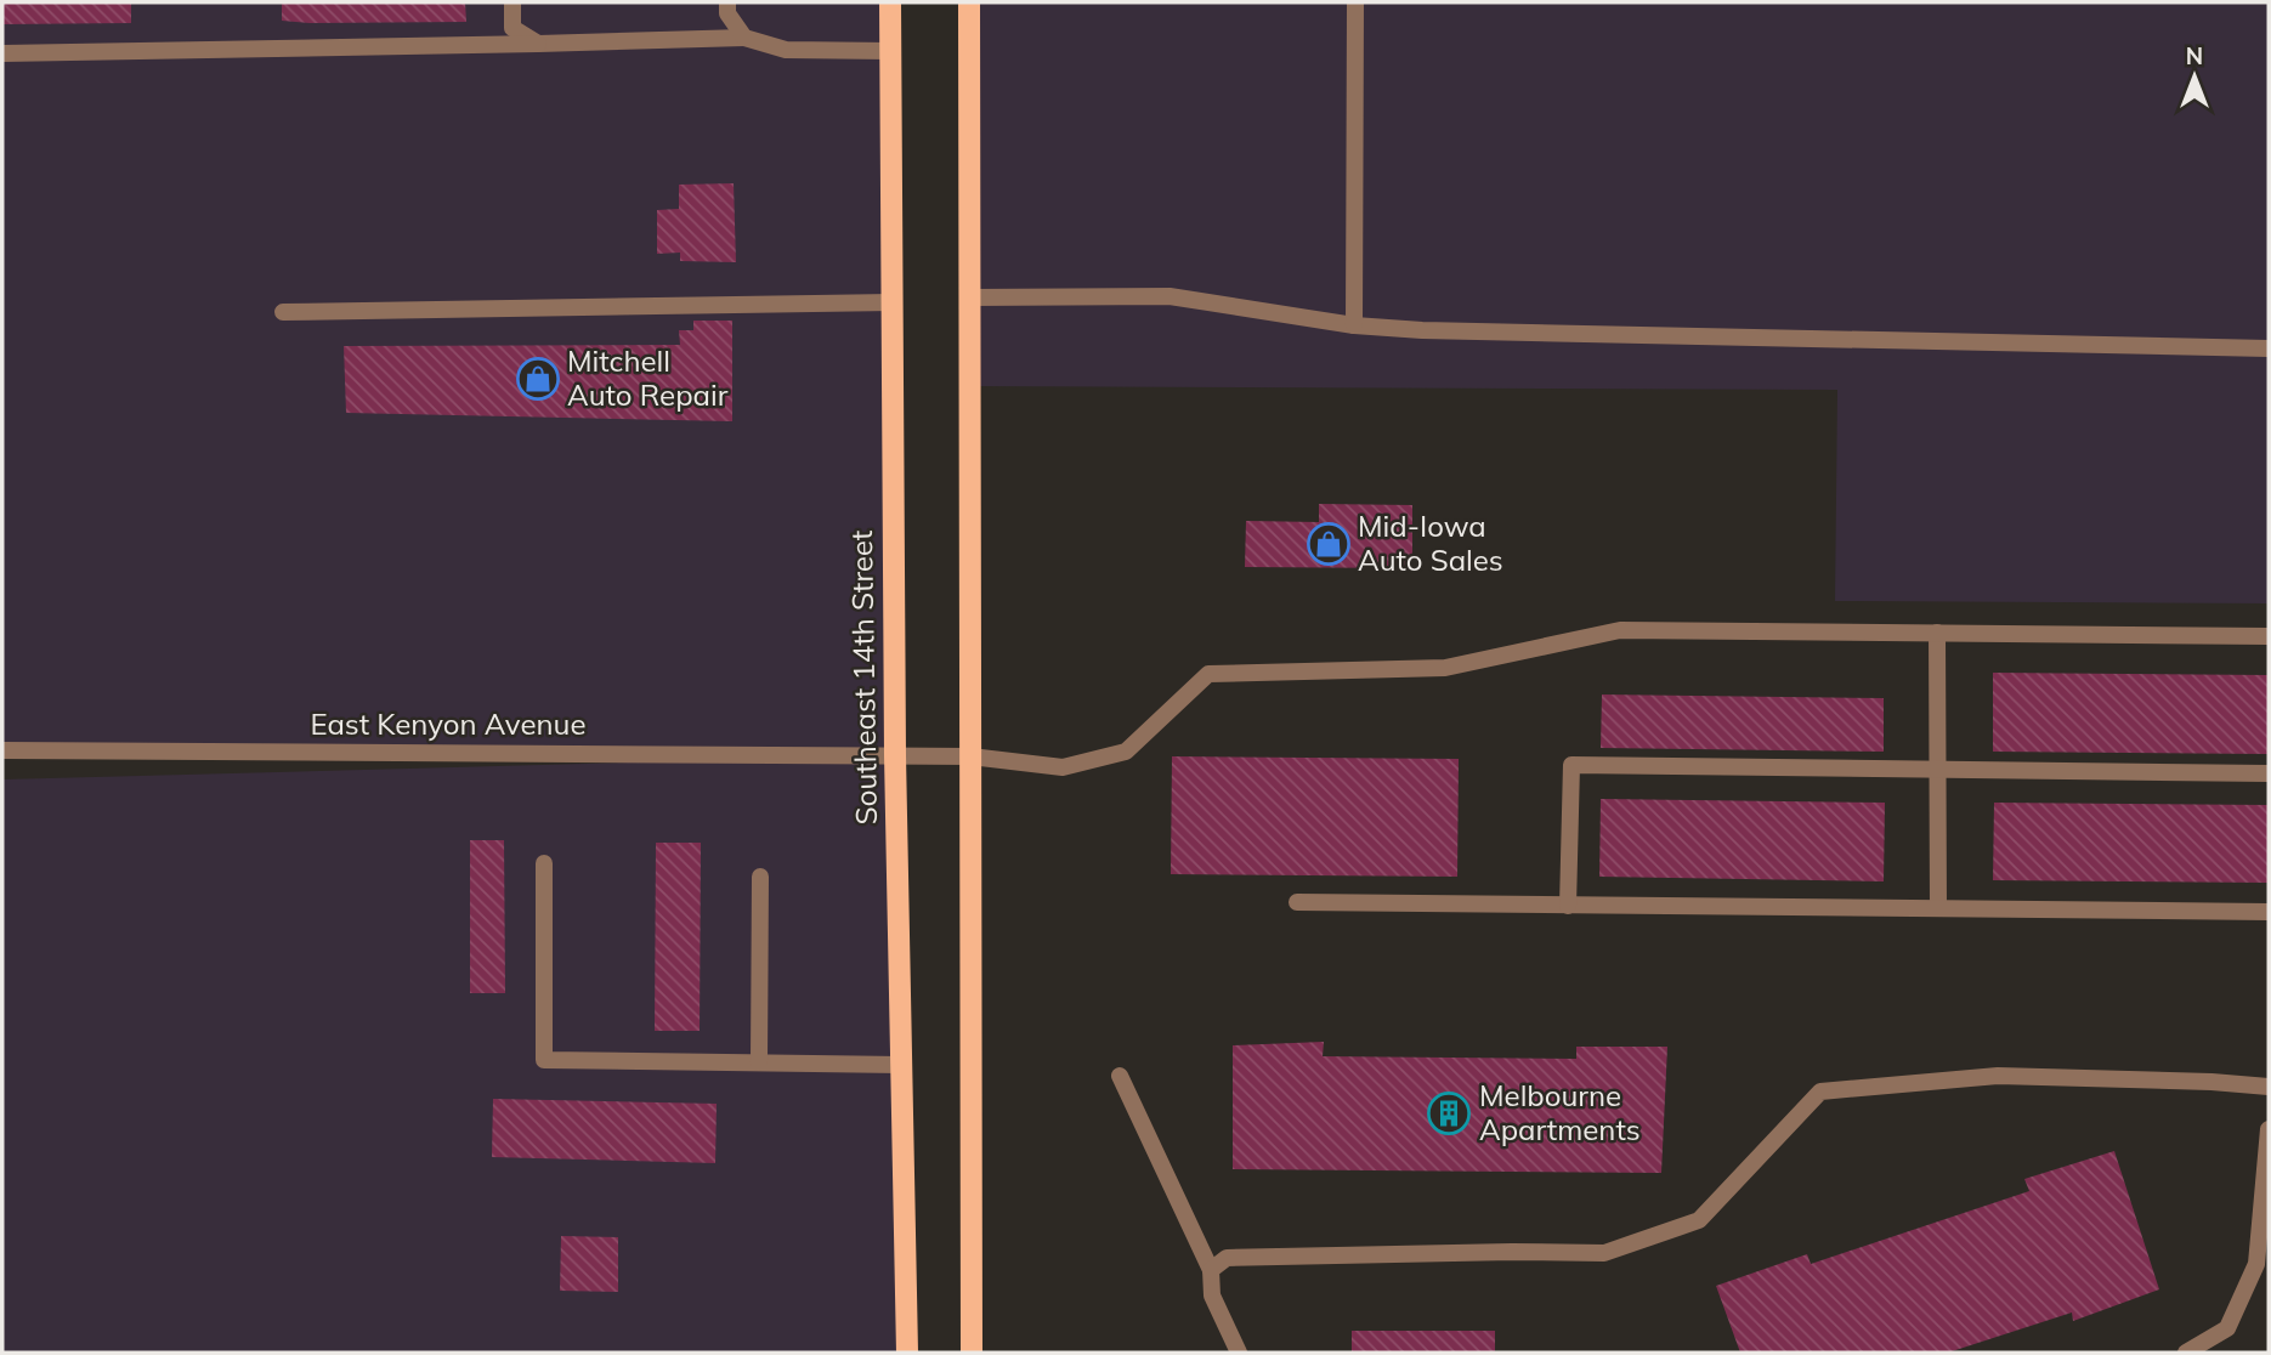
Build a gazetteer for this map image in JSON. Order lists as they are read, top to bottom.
{
  "streets": {
    "main road": ["Southeast 14th Street"],
    "street": ["East Kenyon Avenue"]
  },
  "crossings": [
    ["Southeast 14th Street", "East Kenyon Avenue"]
  ],
  "places": {
    "shop": ["Mitchell Auto Repair", "Mid-Iowa Auto Sales"],
    "building": ["Melbourne Apartments"]
  },
  "north": "top"
}
